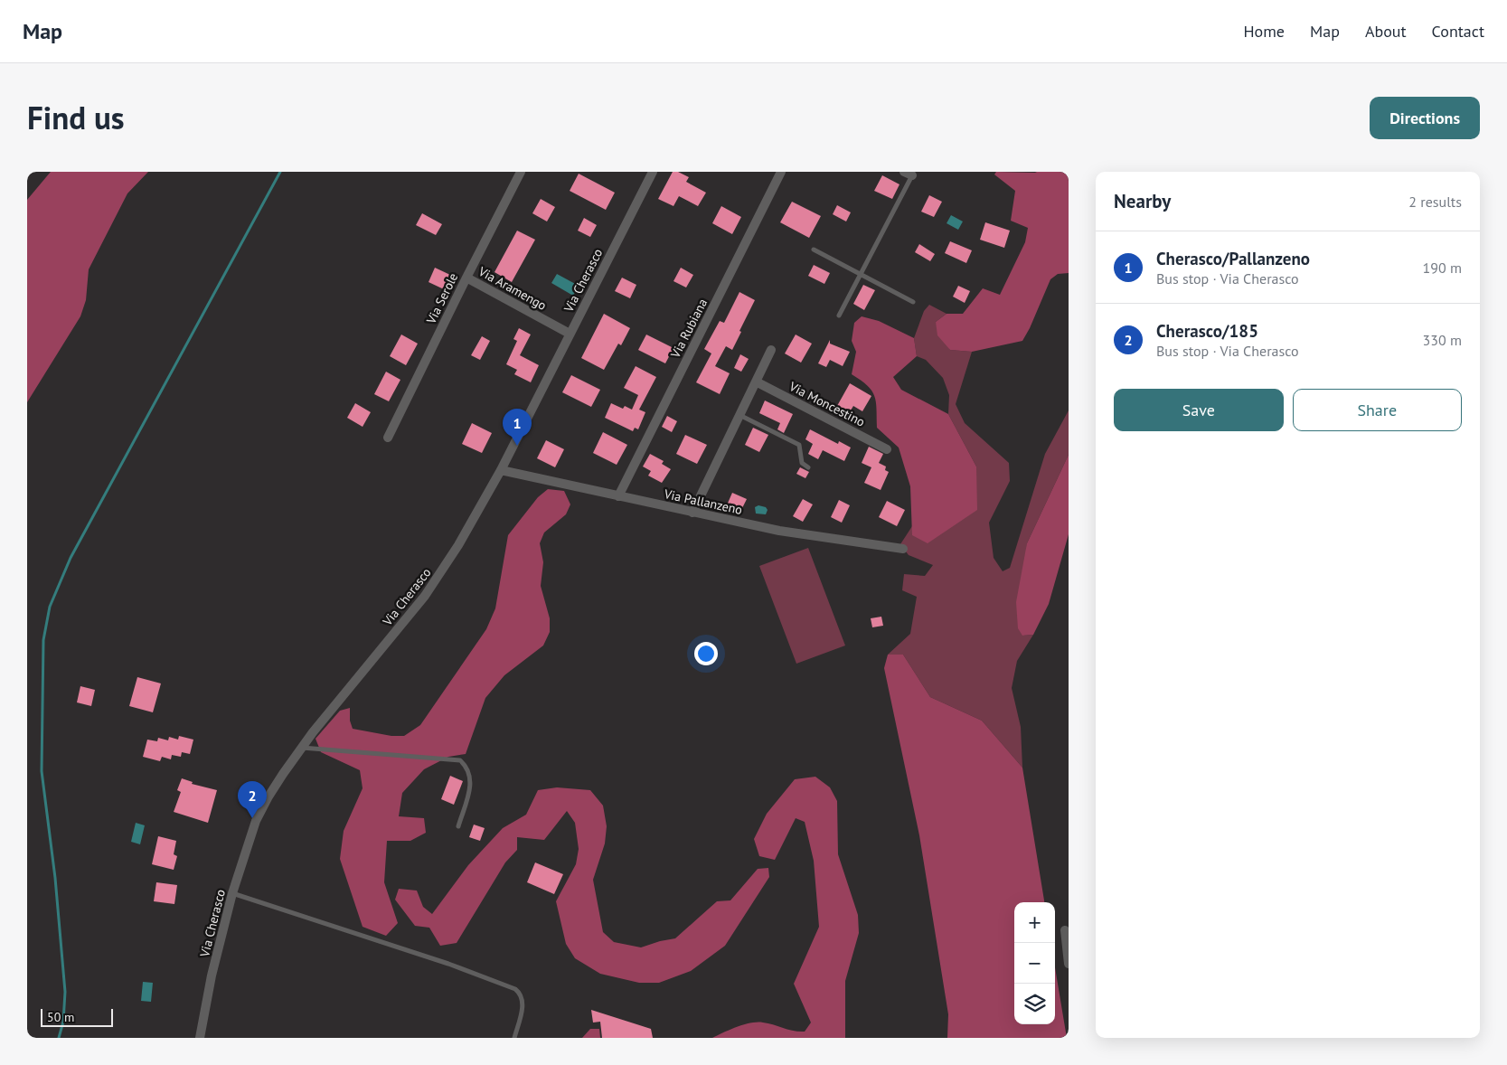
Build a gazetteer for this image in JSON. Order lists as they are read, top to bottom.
{
  "streets": {
    "street": [
      "Via Cherasco",
      "Via Aramengo",
      "Via Serole",
      "Via Rubiana",
      "Via Moncestino",
      "Via Pallanzeno"
    ]
  },
  "crossings": [
    ["Via Cherasco", "Via Aramengo"],
    ["Via Cherasco", "Via Pallanzeno"],
    ["Via Aramengo", "Via Serole"],
    ["Via Rubiana", "Via Pallanzeno"]
  ],
  "scale_bar": "50 m",
  "page": {
    "header": "Map",
    "nav": [
      "Home",
      "Map",
      "About",
      "Contact"
    ],
    "title": "Find us",
    "buttons": [
      "Directions",
      ["Save", "Share"]
    ],
    "heading": ["Nearby", "2 results"],
    "list": [
      {
        "mark": "1",
        "name": "Cherasco/Pallanzeno",
        "note": "Bus stop · Via Cherasco",
        "value": "190 m"
      },
      {
        "mark": "2",
        "name": "Cherasco/185",
        "note": "Bus stop · Via Cherasco",
        "value": "330 m"
      }
    ],
    "pins": ["1", "2"],
    "map_buttons": ["+", "−"],
    "scale": "50 m"
  }
}
